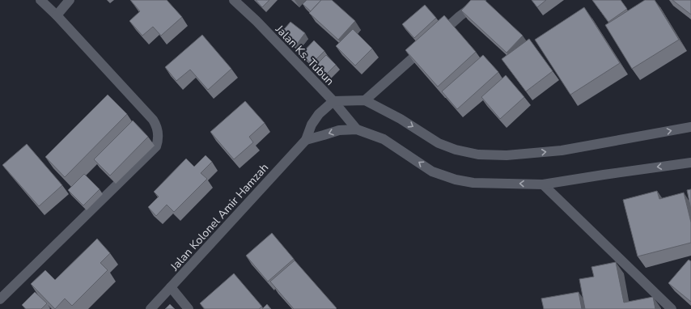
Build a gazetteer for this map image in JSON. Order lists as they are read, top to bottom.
{
  "streets": {
    "street": ["Jalan Ks. Tubun", "Jalan Kolonel Amir Hamzah"]
  },
  "crossings": [
    ["Jalan Ks. Tubun", "Jalan Kolonel Amir Hamzah"]
  ]
}
